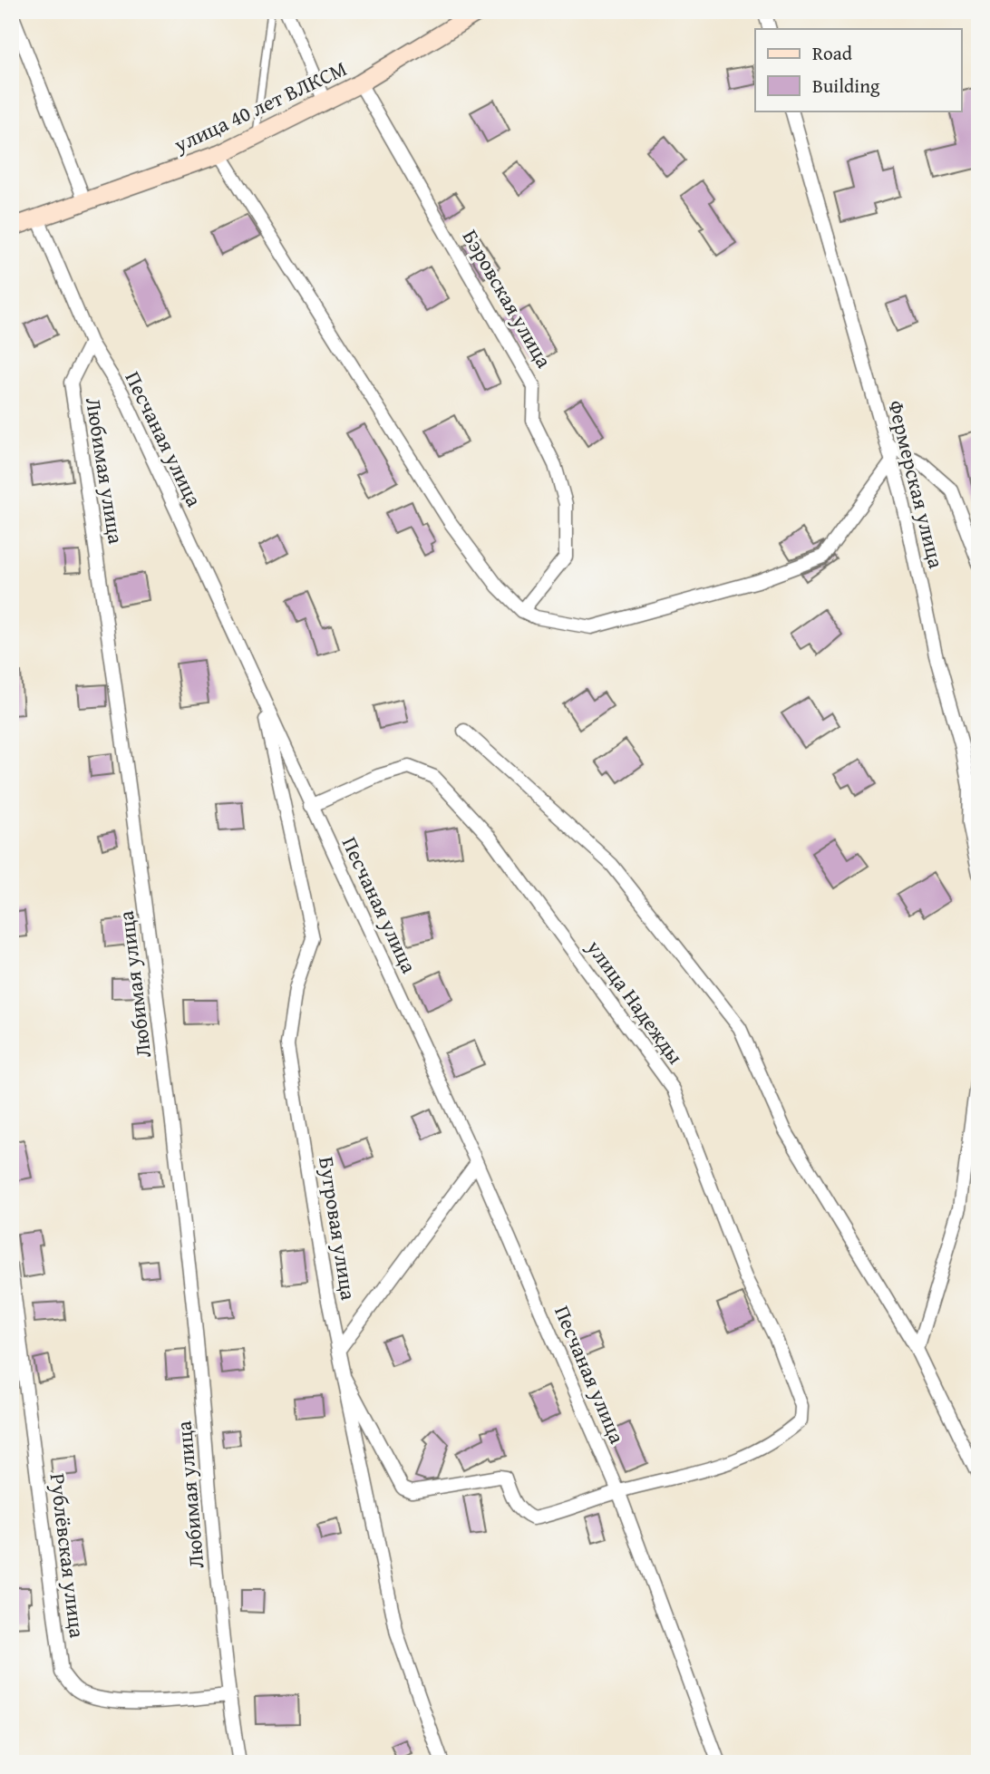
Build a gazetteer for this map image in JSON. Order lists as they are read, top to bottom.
{
  "streets": {
    "street": [
      "улица 40 лет ВЛКСМ",
      "Бэровская улица",
      "Песчаная улица",
      "Любимая улица",
      "Фермерская улица",
      "улица Надежды",
      "Бугровая улица",
      "Рублёвская улица"
    ]
  },
  "crossings": [
    ["улица 40 лет ВЛКСМ", "Бэровская улица"],
    ["Песчаная улица", "Любимая улица"],
    ["Песчаная улица", "улица Надежды"],
    ["Песчаная улица", "Бугровая улица"],
    ["Любимая улица", "Рублёвская улица"]
  ],
  "legend": ["Road", "Building"]
}
